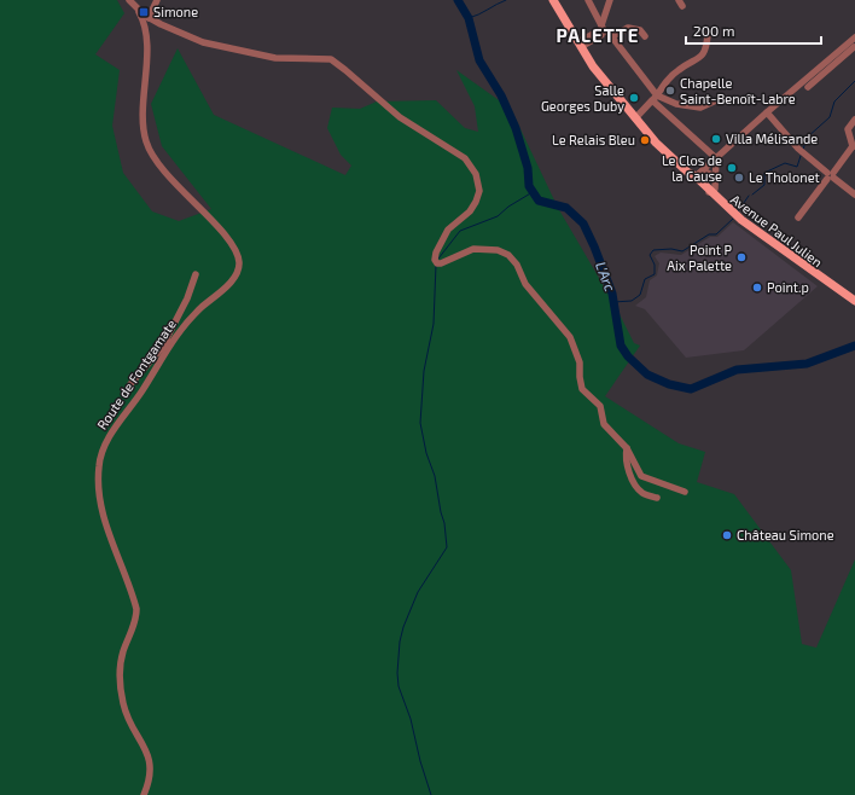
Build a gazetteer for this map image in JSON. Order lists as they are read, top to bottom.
{
  "streets": {
    "main road": ["Avenue Paul Julien"],
    "street": ["Route de Fontgamate"]
  },
  "districts": ["PALETTE"],
  "water": ["L'Arc"],
  "places": {
    "transit": ["Simone"],
    "other": [
      "Chapelle Saint-Benoît-Labre",
      "Salle Georges Duby",
      "Villa Mélisande",
      "Le Relais Bleu",
      "Le Clos de la Cause",
      "Le Tholonet",
      "Point P Aix Palette",
      "Point.p",
      "Château Simone"
    ]
  },
  "scale_bar": "200 m"
}
